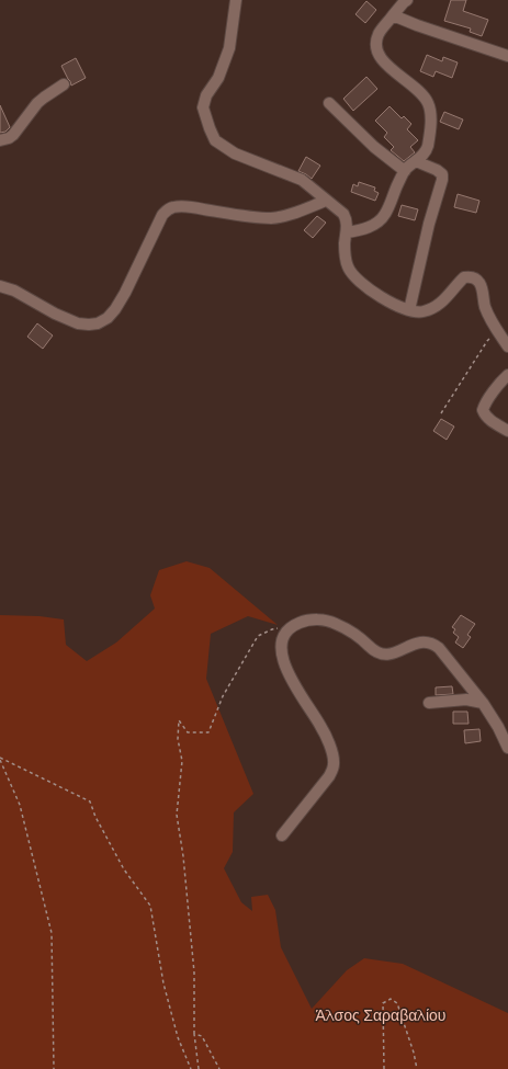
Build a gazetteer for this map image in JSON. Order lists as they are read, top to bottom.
{
  "parks": ["Άλσος Σαραβαλίου"]
}
